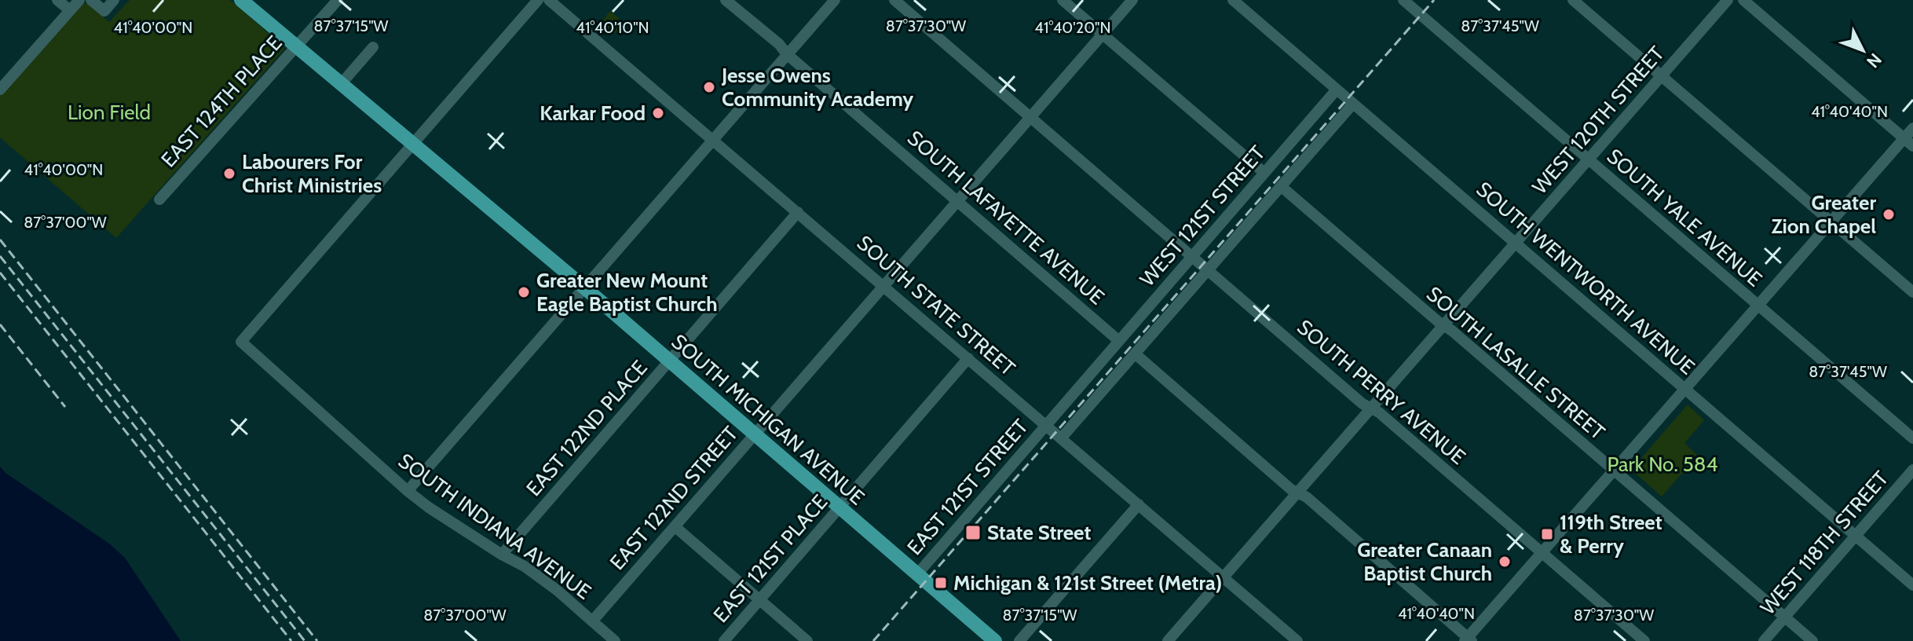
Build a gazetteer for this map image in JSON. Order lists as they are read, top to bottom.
{
  "streets": {
    "main road": ["SOUTH MICHIGAN AVENUE"],
    "street": [
      "EAST 124TH PLACE",
      "WEST 120TH STREET",
      "WEST 121ST STREET",
      "SOUTH LAFAYETTE AVENUE",
      "SOUTH YALE AVENUE",
      "SOUTH WENTWORTH AVENUE",
      "SOUTH STATE STREET",
      "SOUTH LASALLE STREET",
      "SOUTH PERRY AVENUE",
      "EAST 122ND PLACE",
      "EAST 121ST STREET",
      "EAST 122ND STREET",
      "SOUTH INDIANA AVENUE",
      "WEST 118TH STREET",
      "EAST 121ST PLACE"
    ]
  },
  "crossings": [
    ["EAST 124TH PLACE", "SOUTH MICHIGAN AVENUE"],
    ["WEST 120TH STREET", "SOUTH YALE AVENUE"],
    ["WEST 120TH STREET", "SOUTH WENTWORTH AVENUE"],
    ["WEST 120TH STREET", "SOUTH STATE STREET"],
    ["WEST 120TH STREET", "SOUTH LASALLE STREET"],
    ["WEST 120TH STREET", "SOUTH PERRY AVENUE"],
    ["WEST 121ST STREET", "SOUTH LAFAYETTE AVENUE"],
    ["WEST 121ST STREET", "SOUTH WENTWORTH AVENUE"],
    ["WEST 121ST STREET", "SOUTH STATE STREET"],
    ["WEST 121ST STREET", "SOUTH LASALLE STREET"],
    ["WEST 121ST STREET", "SOUTH PERRY AVENUE"],
    ["WEST 121ST STREET", "EAST 121ST STREET"],
    ["SOUTH LAFAYETTE AVENUE", "EAST 122ND STREET"],
    ["SOUTH WENTWORTH AVENUE", "WEST 118TH STREET"],
    ["SOUTH STATE STREET", "EAST 122ND PLACE"],
    ["SOUTH STATE STREET", "EAST 121ST STREET"],
    ["SOUTH STATE STREET", "EAST 122ND STREET"],
    ["SOUTH STATE STREET", "EAST 121ST PLACE"],
    ["SOUTH LASALLE STREET", "WEST 118TH STREET"],
    ["SOUTH PERRY AVENUE", "EAST 122ND STREET"],
    ["SOUTH MICHIGAN AVENUE", "EAST 122ND PLACE"],
    ["SOUTH MICHIGAN AVENUE", "EAST 121ST STREET"],
    ["SOUTH MICHIGAN AVENUE", "EAST 122ND STREET"],
    ["SOUTH MICHIGAN AVENUE", "SOUTH INDIANA AVENUE"],
    ["SOUTH MICHIGAN AVENUE", "EAST 121ST PLACE"],
    ["EAST 122ND PLACE", "SOUTH INDIANA AVENUE"],
    ["EAST 122ND STREET", "SOUTH INDIANA AVENUE"]
  ],
  "parks": ["Lion Field", "Park No. 584"],
  "places": {
    "other": [
      "Jesse Owens Community Academy",
      "Karkar Food",
      "Labourers For Christ Ministries",
      "Greater Zion Chapel",
      "Greater New Mount Eagle Baptist Church",
      "Greater Canaan Baptist Church"
    ],
    "transit": ["State Street", "119th Street & Perry", "Michigan & 121st Street (Metra)"]
  },
  "north": "bottom right",
  "coordinates": [
    "87°37'15\"W",
    "87°37'30\"W",
    "87°37'45\"W",
    "41°40'00\"N",
    "41°40'10\"N",
    "41°40'20\"N",
    "41°40'40\"N",
    "87°37'00\"W"
  ]
}
